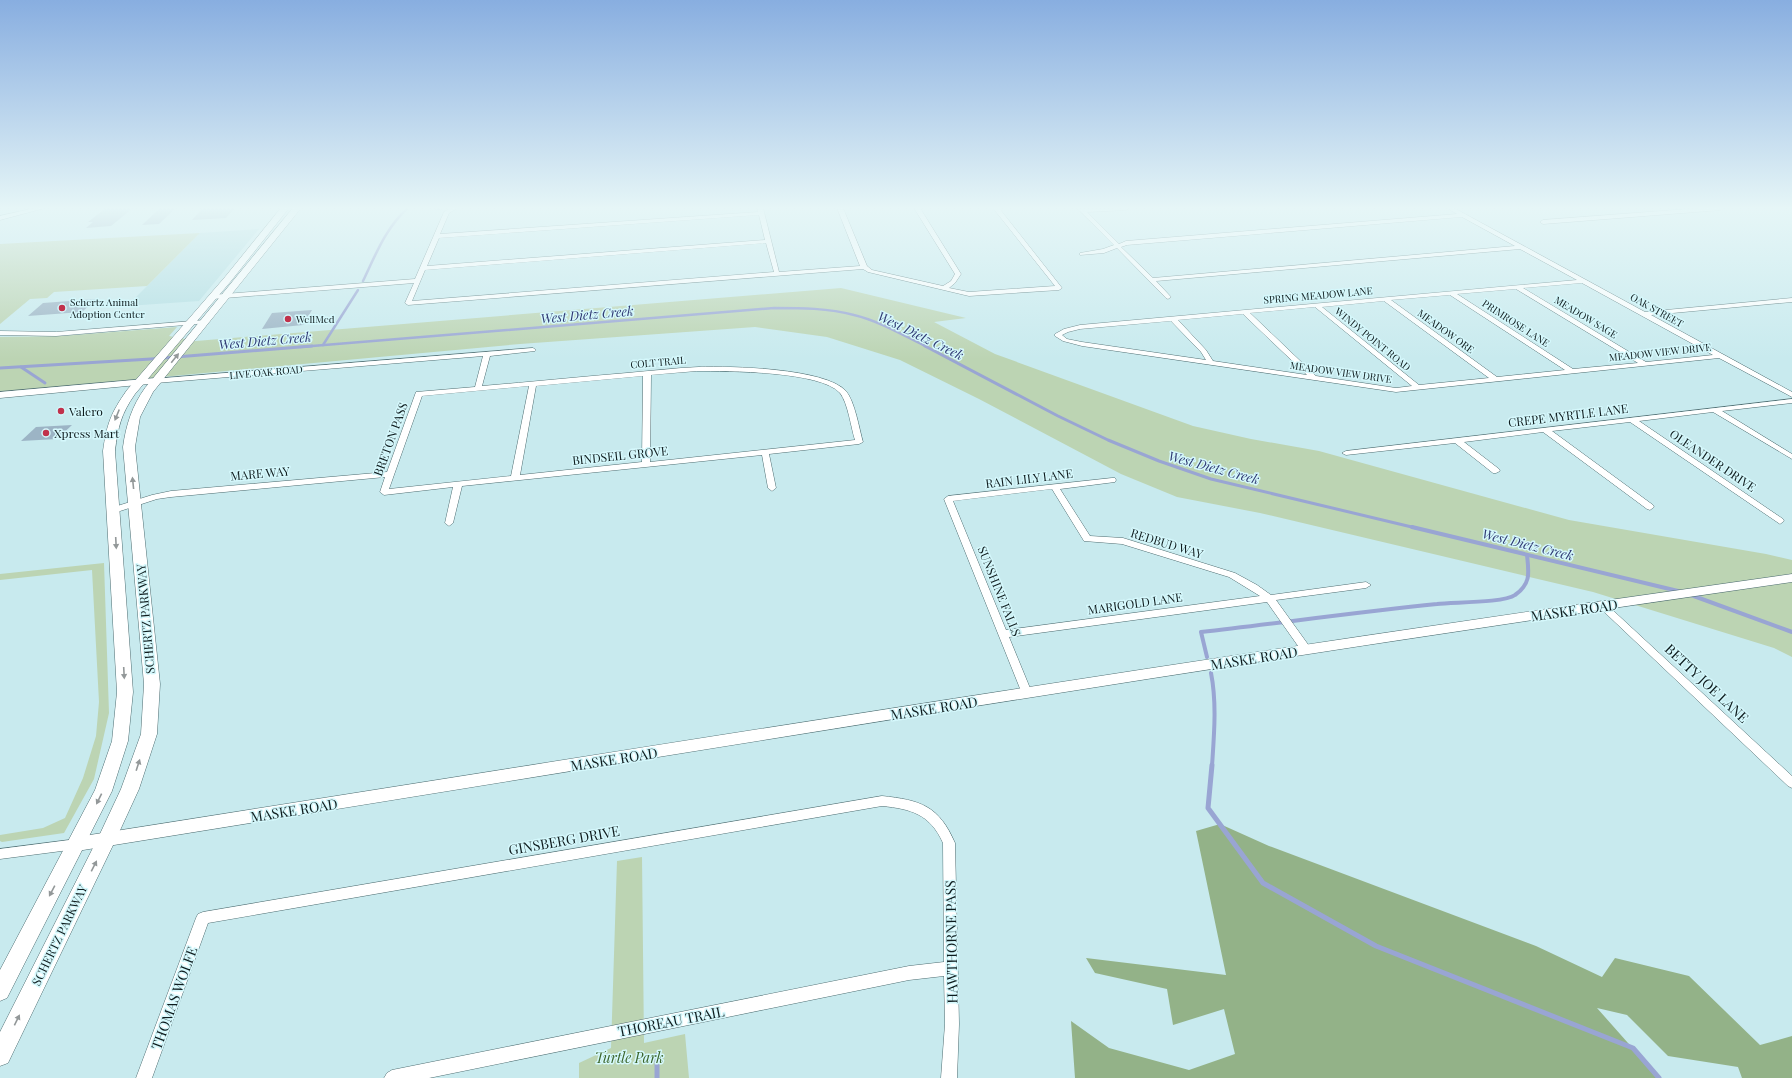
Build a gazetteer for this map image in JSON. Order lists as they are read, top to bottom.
{
  "streets": {
    "main road": ["SCHERTZ PARKWAY"],
    "street": [
      "SPRING MEADOW LANE",
      "OAK STREET",
      "MEADOW SAGE",
      "PRIMROSE LANE",
      "MEADOW ORE",
      "WINDY POINT ROAD",
      "MEADOW VIEW DRIVE",
      "COLT TRAIL",
      "LIVE OAK ROAD",
      "CREPE MYRTLE LANE",
      "BRETON PASS",
      "BINDSEIL GROVE",
      "OLEANDER DRIVE",
      "MARE WAY",
      "RAIN LILY LANE",
      "REDBUD WAY",
      "SUNSHINE FALLS",
      "MARIGOLD LANE",
      "MASKE ROAD",
      "BETTY JOE LANE",
      "GINSBERG DRIVE",
      "HAWTHORNE PASS",
      "THOMAS WOLFE",
      "THOREAU TRAIL"
    ]
  },
  "crossings": [
    ["SPRING MEADOW LANE", "OAK STREET"],
    ["SPRING MEADOW LANE", "MEADOW SAGE"],
    ["SPRING MEADOW LANE", "PRIMROSE LANE"],
    ["SPRING MEADOW LANE", "MEADOW ORE"],
    ["SPRING MEADOW LANE", "WINDY POINT ROAD"],
    ["SPRING MEADOW LANE", "MEADOW VIEW DRIVE"],
    ["OAK STREET", "MEADOW VIEW DRIVE"],
    ["MEADOW SAGE", "MEADOW VIEW DRIVE"],
    ["PRIMROSE LANE", "MEADOW VIEW DRIVE"],
    ["MEADOW ORE", "MEADOW VIEW DRIVE"],
    ["WINDY POINT ROAD", "MEADOW VIEW DRIVE"],
    ["COLT TRAIL", "BRETON PASS"],
    ["COLT TRAIL", "BINDSEIL GROVE"],
    ["LIVE OAK ROAD", "SCHERTZ PARKWAY"],
    ["CREPE MYRTLE LANE", "OLEANDER DRIVE"],
    ["BRETON PASS", "BINDSEIL GROVE"],
    ["BRETON PASS", "MARE WAY"],
    ["MARE WAY", "SCHERTZ PARKWAY"],
    ["RAIN LILY LANE", "REDBUD WAY"],
    ["RAIN LILY LANE", "SUNSHINE FALLS"],
    ["REDBUD WAY", "MARIGOLD LANE"],
    ["SUNSHINE FALLS", "MARIGOLD LANE"],
    ["SUNSHINE FALLS", "MASKE ROAD"],
    ["MASKE ROAD", "SCHERTZ PARKWAY"],
    ["MASKE ROAD", "BETTY JOE LANE"],
    ["GINSBERG DRIVE", "HAWTHORNE PASS"],
    ["GINSBERG DRIVE", "THOMAS WOLFE"],
    ["HAWTHORNE PASS", "THOREAU TRAIL"]
  ],
  "water": ["West Dietz Creek"],
  "parks": ["Turtle Park"],
  "places": [
    "Schertz Animal Adoption Center",
    "WellMed",
    "Valero",
    "Xpress Mart"
  ]
}
